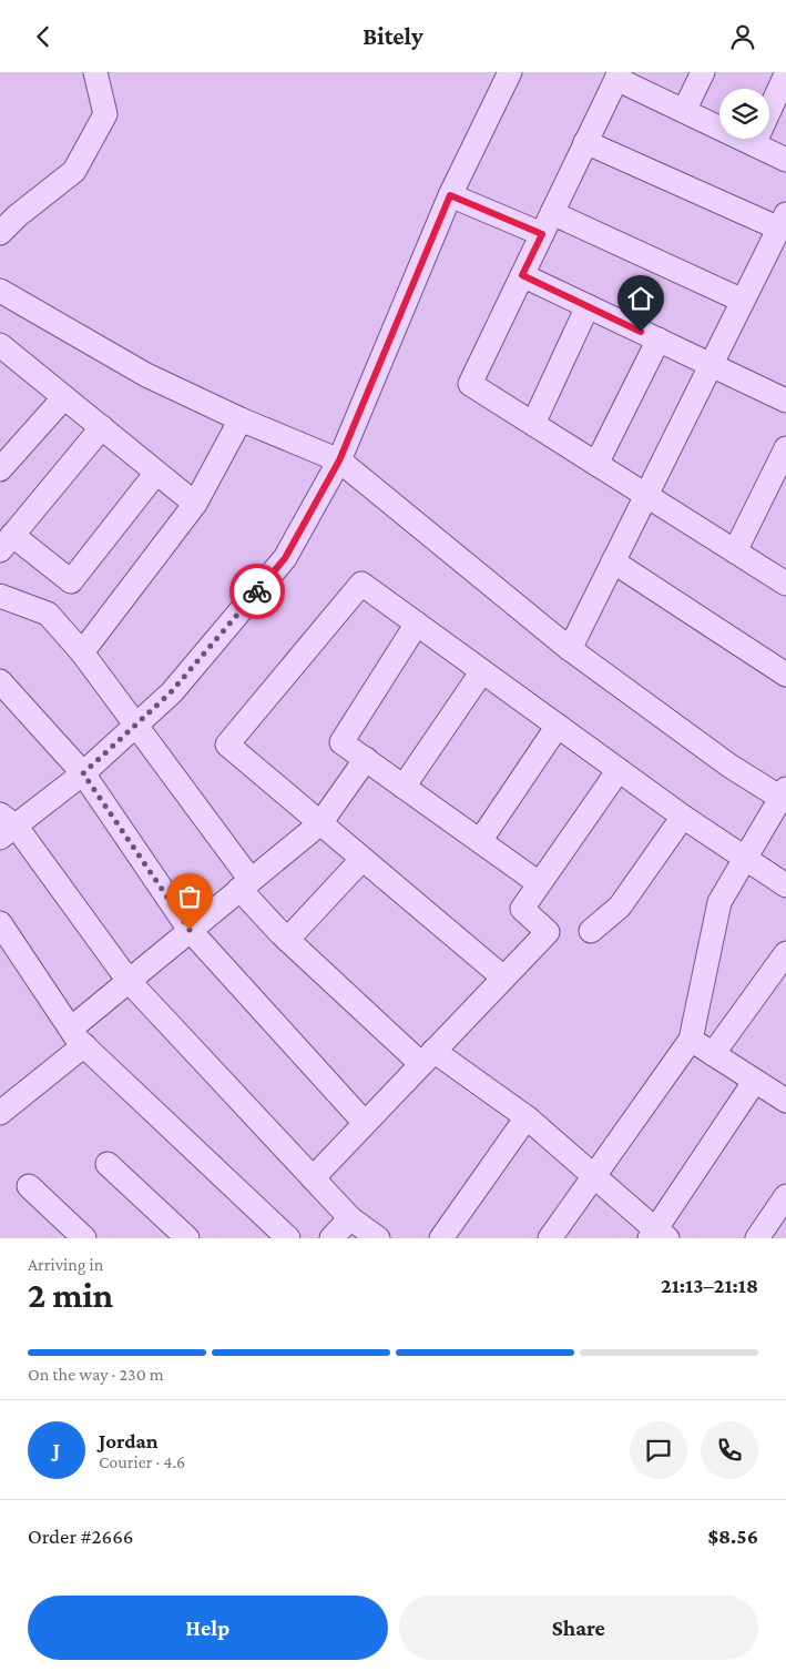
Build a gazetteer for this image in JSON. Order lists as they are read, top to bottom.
{
  "page": {
    "header": "Bitely",
    "heading": ["2 min", "Arriving in", "21:13–21:18"],
    "panel": [
      "Jordan",
      "Courier · 4.6",
      "Order #2666",
      "$8.56"
    ],
    "bar": "On the way · 230 m",
    "round": "J",
    "buttons": ["Help", "Share"]
  }
}
